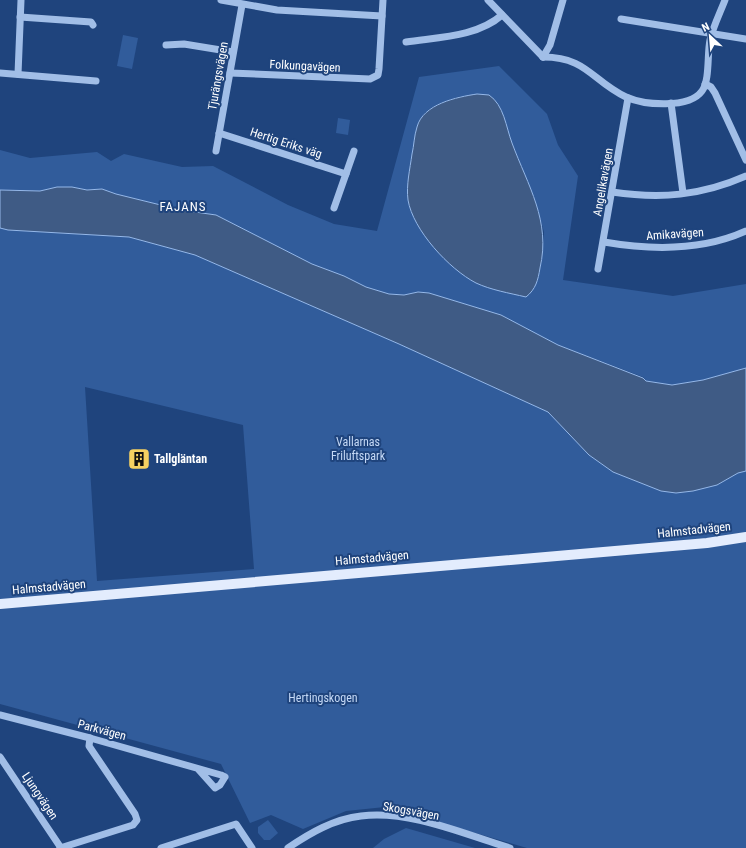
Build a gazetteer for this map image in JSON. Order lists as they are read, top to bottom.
{
  "streets": {
    "main road": ["Halmstadvägen"],
    "street": [
      "Folkungavägen",
      "Tjurängsvägen",
      "Hertig Eriks väg",
      "Angelikavägen",
      "Amikavägen",
      "Parkvägen",
      "Ljungvägen",
      "Skogsvägen"
    ]
  },
  "crossings": [
    ["Folkungavägen", "Tjurängsvägen"],
    ["Tjurängsvägen", "Hertig Eriks väg"],
    ["Angelikavägen", "Amikavägen"]
  ],
  "districts": ["FAJANS"],
  "parks": ["Vallarnas Friluftspark", "Hertingskogen"],
  "places": {
    "building": ["Tallgläntan"]
  },
  "north": "top left"
}
